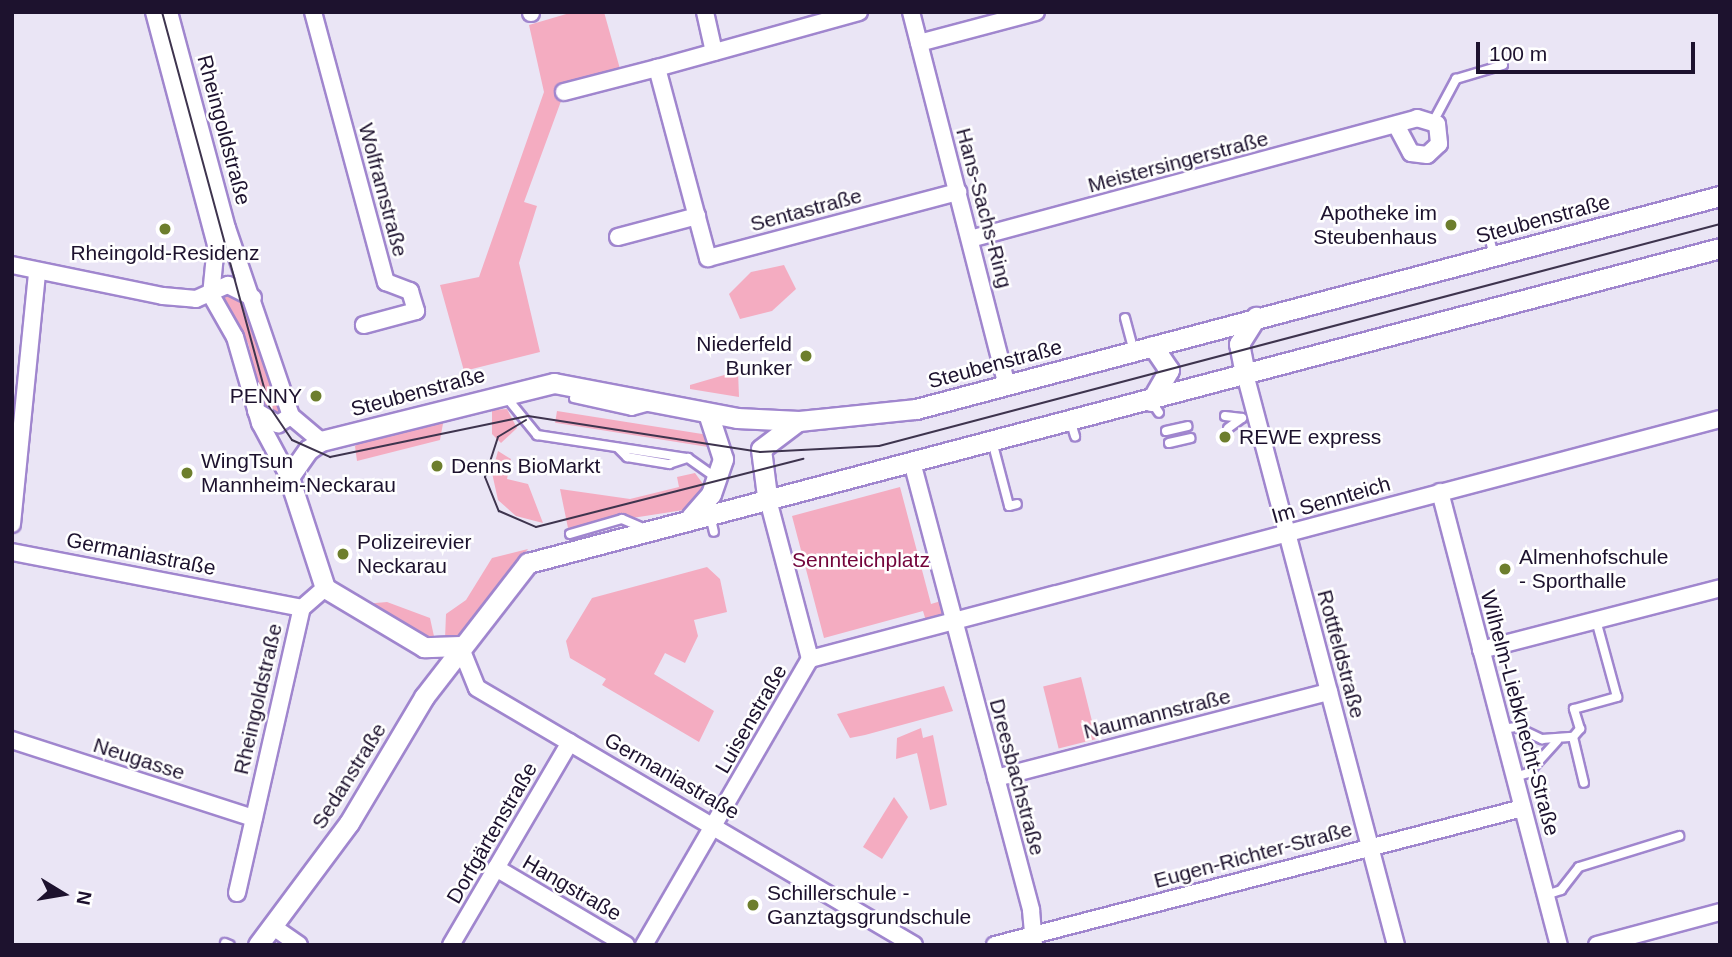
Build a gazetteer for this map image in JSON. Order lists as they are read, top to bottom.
{
  "streets": {
    "street": [
      "Rheingoldstraße",
      "Meistersingerstraße",
      "Wolframstraße",
      "Hans-Sachs-Ring",
      "Sentastraße",
      "Steubenstraße",
      "Im Sennteich",
      "Germaniastraße",
      "Rottfeldstraße",
      "Wilhelm-Liebknecht-Straße",
      "Naumannstraße",
      "Luisenstraße",
      "Neugasse",
      "Sedanstraße",
      "Dreesbachstraße",
      "Dorfgärtenstraße",
      "Eugen-Richter-Straße",
      "Hangstraße"
    ]
  },
  "crossings": [
    ["Rheingoldstraße", "Germaniastraße"],
    ["Rheingoldstraße", "Neugasse"],
    ["Meistersingerstraße", "Hans-Sachs-Ring"],
    ["Hans-Sachs-Ring", "Sentastraße"],
    ["Hans-Sachs-Ring", "Steubenstraße"],
    ["Im Sennteich", "Rottfeldstraße"],
    ["Im Sennteich", "Wilhelm-Liebknecht-Straße"],
    ["Im Sennteich", "Dreesbachstraße"],
    ["Germaniastraße", "Luisenstraße"],
    ["Germaniastraße", "Sedanstraße"],
    ["Germaniastraße", "Dorfgärtenstraße"],
    ["Rottfeldstraße", "Naumannstraße"],
    ["Rottfeldstraße", "Eugen-Richter-Straße"],
    ["Wilhelm-Liebknecht-Straße", "Eugen-Richter-Straße"],
    ["Naumannstraße", "Dreesbachstraße"],
    ["Dreesbachstraße", "Eugen-Richter-Straße"],
    ["Dorfgärtenstraße", "Hangstraße"]
  ],
  "parks": ["Sennteichplatz"],
  "places": [
    "Apotheke im Steubenhaus",
    "Rheingold-Residenz",
    "Niederfeld Bunker",
    "PENNY",
    "REWE express",
    "Denns BioMarkt",
    "WingTsun Mannheim-Neckarau",
    "Polizeirevier Neckarau",
    "Almenhofschule - Sporthalle",
    "Schillerschule - Ganztagsgrundschule"
  ],
  "scale_bar": "100 m",
  "north": "right"
}
